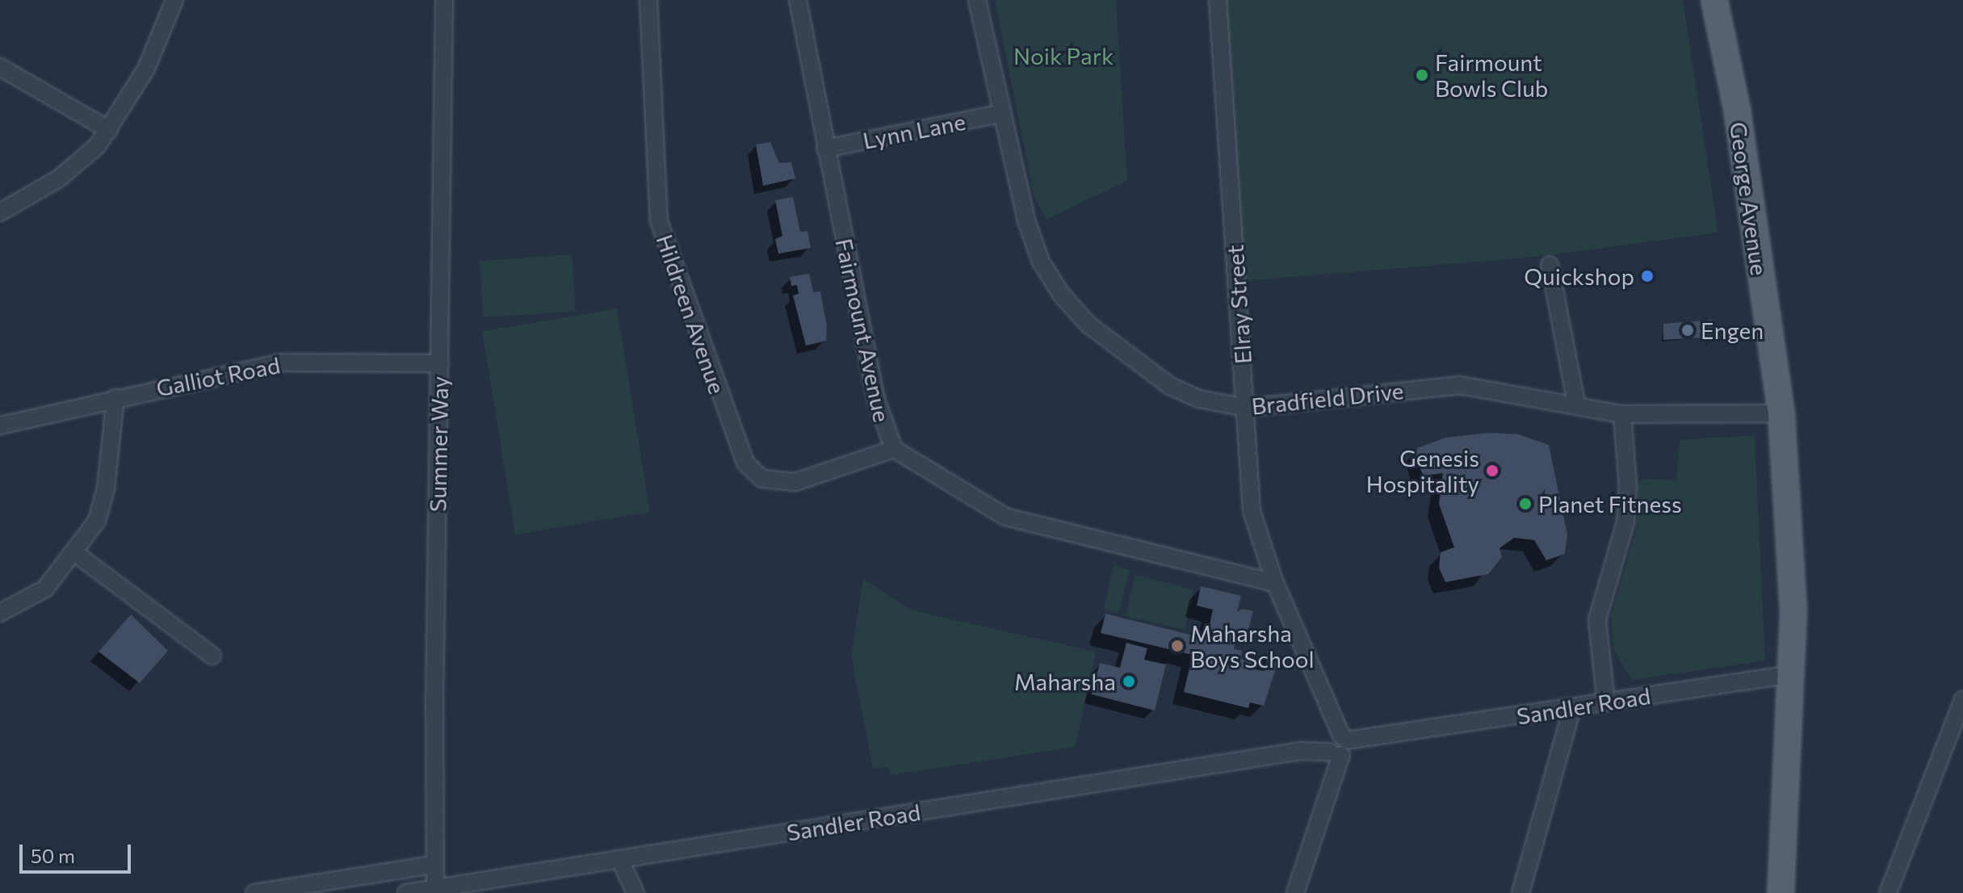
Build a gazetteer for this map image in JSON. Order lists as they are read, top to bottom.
{
  "streets": {
    "main road": ["George Avenue"],
    "street": [
      "Lynn Lane",
      "Elray Street",
      "Hildreen Avenue",
      "Fairmount Avenue",
      "Galliot Road",
      "Bradfield Drive",
      "Summer Way",
      "Sandler Road"
    ]
  },
  "crossings": [
    ["Lynn Lane", "Fairmount Avenue"],
    ["Lynn Lane", "Bradfield Drive"],
    ["George Avenue", "Bradfield Drive"],
    ["George Avenue", "Sandler Road"],
    ["Elray Street", "Fairmount Avenue"],
    ["Elray Street", "Bradfield Drive"],
    ["Elray Street", "Sandler Road"],
    ["Hildreen Avenue", "Fairmount Avenue"],
    ["Galliot Road", "Summer Way"],
    ["Summer Way", "Sandler Road"]
  ],
  "parks": ["Noik Park"],
  "places": [
    "Fairmount Bowls Club",
    "Quickshop",
    "Engen",
    "Genesis Hospitality",
    "Planet Fitness",
    "Maharsha Boys School",
    "Maharsha"
  ],
  "scale_bar": "50 m"
}
